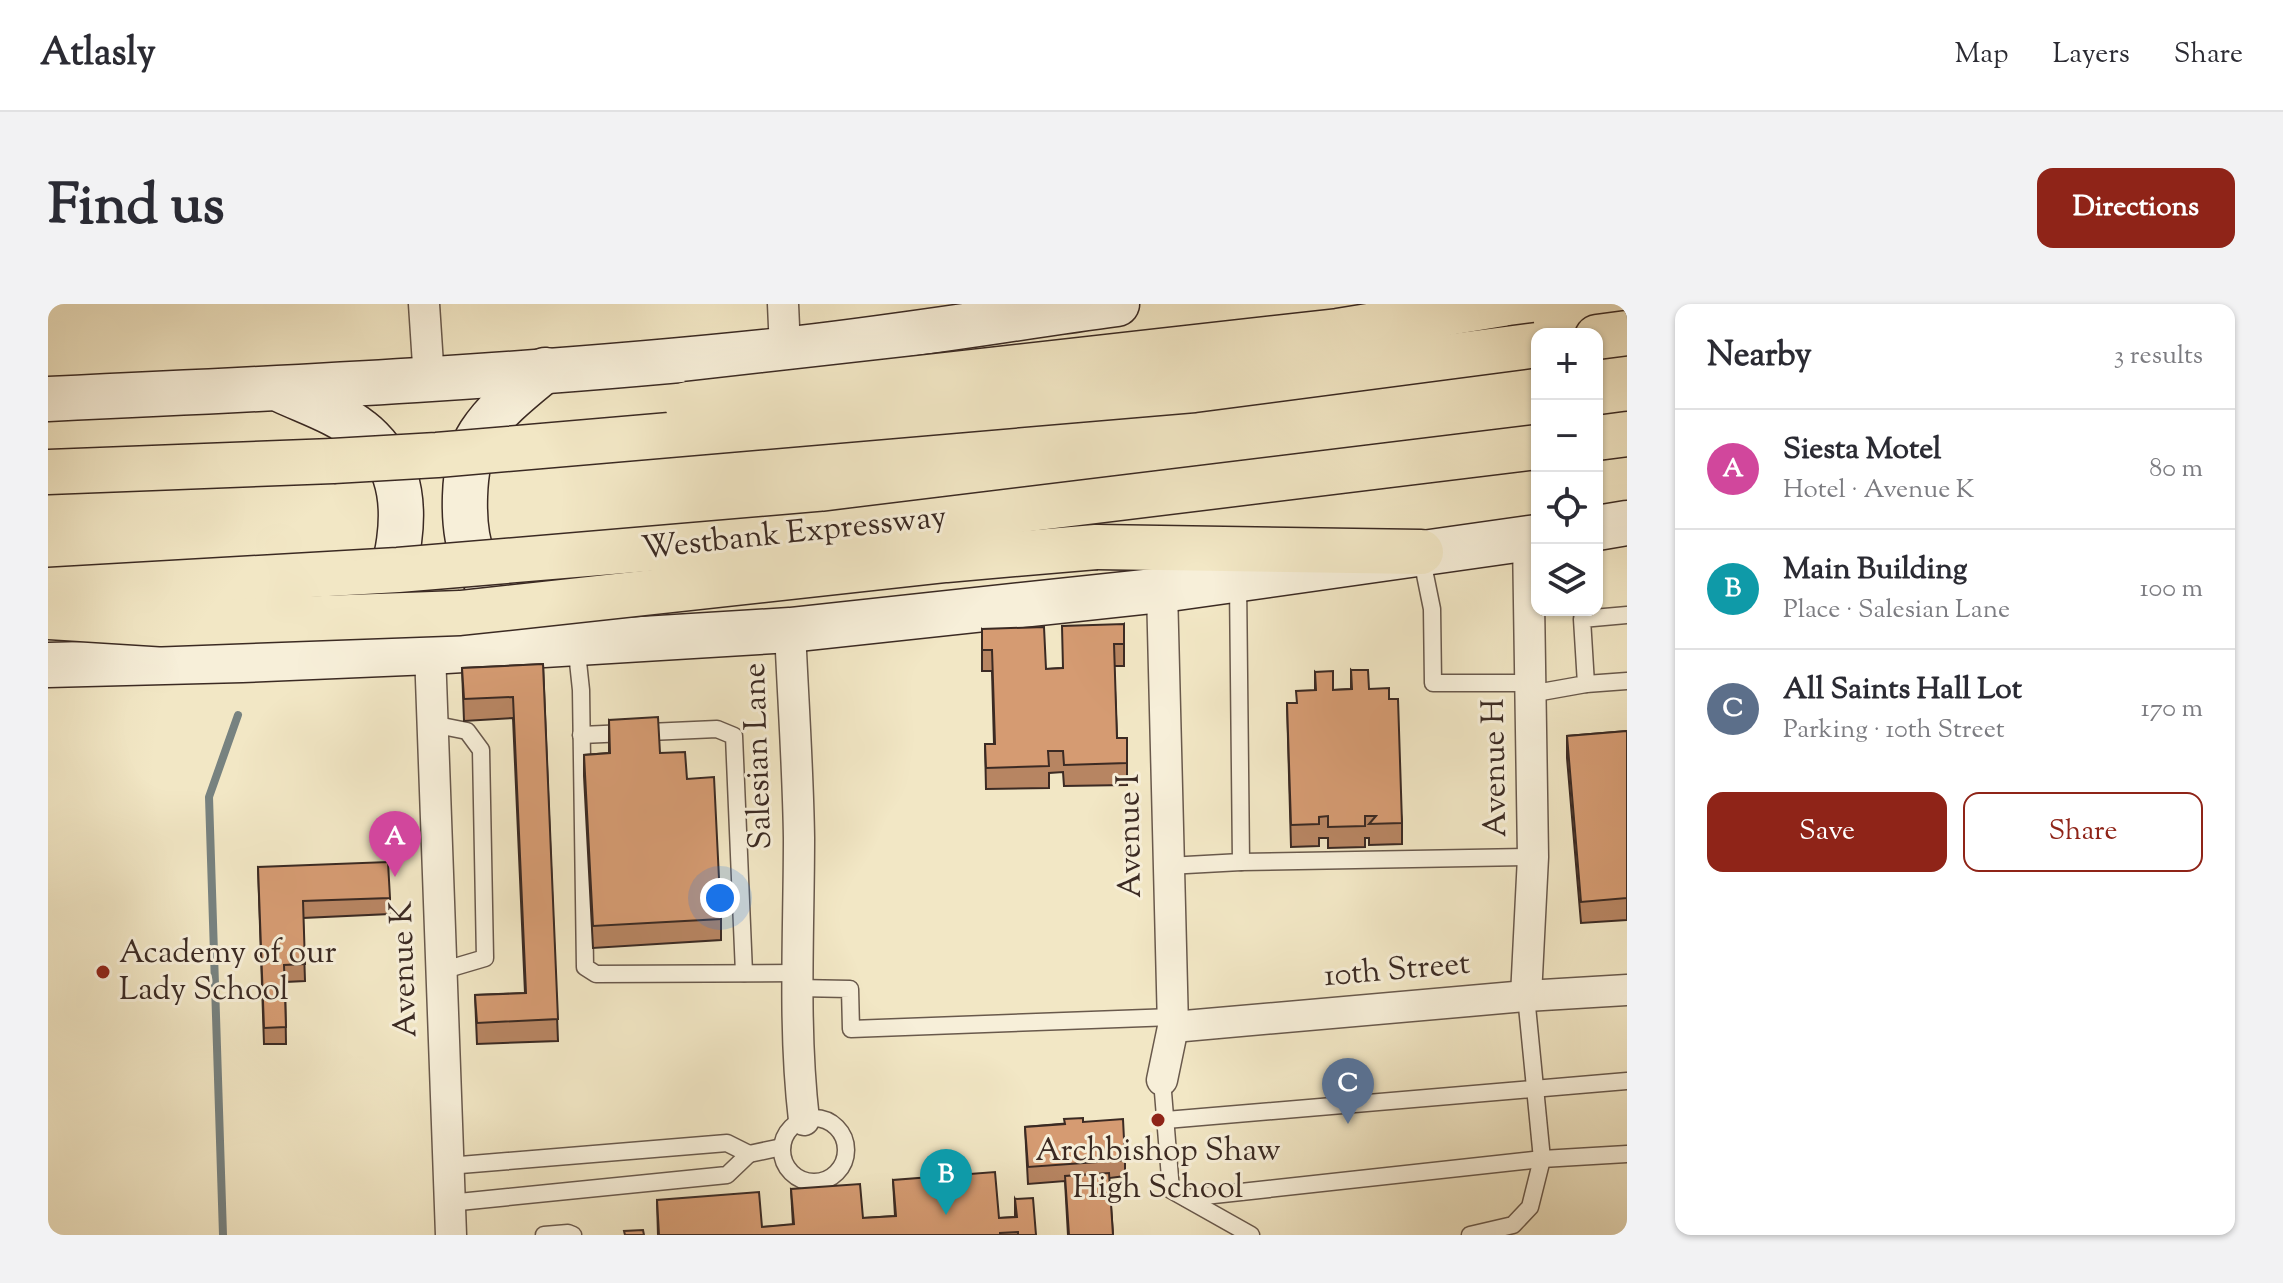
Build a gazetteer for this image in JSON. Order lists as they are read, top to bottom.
{
  "streets": {
    "highway": ["Westbank Expressway"],
    "street": [
      "Salesian Lane",
      "Avenue H",
      "Avenue I",
      "Avenue K",
      "10th Street"
    ]
  },
  "crossings": [
    ["Avenue H", "10th Street"],
    ["Avenue I", "10th Street"]
  ],
  "places": ["Academy of our Lady School", "Archbishop Shaw High School"],
  "page": {
    "header": "Atlasly",
    "nav": ["Map", "Layers", "Share"],
    "title": "Find us",
    "buttons": [
      "Directions",
      ["Save", "Share"]
    ],
    "heading": ["Nearby", "3 results"],
    "map_buttons": ["+", "−"],
    "list": [
      {
        "mark": "A",
        "name": "Siesta Motel",
        "note": "Hotel · Avenue K",
        "value": "80 m"
      },
      {
        "mark": "B",
        "name": "Main Building",
        "note": "Place · Salesian Lane",
        "value": "100 m"
      },
      {
        "mark": "C",
        "name": "All Saints Hall Lot",
        "note": "Parking · 10th Street",
        "value": "170 m"
      }
    ],
    "pins": ["A", "C", "B"]
  }
}
